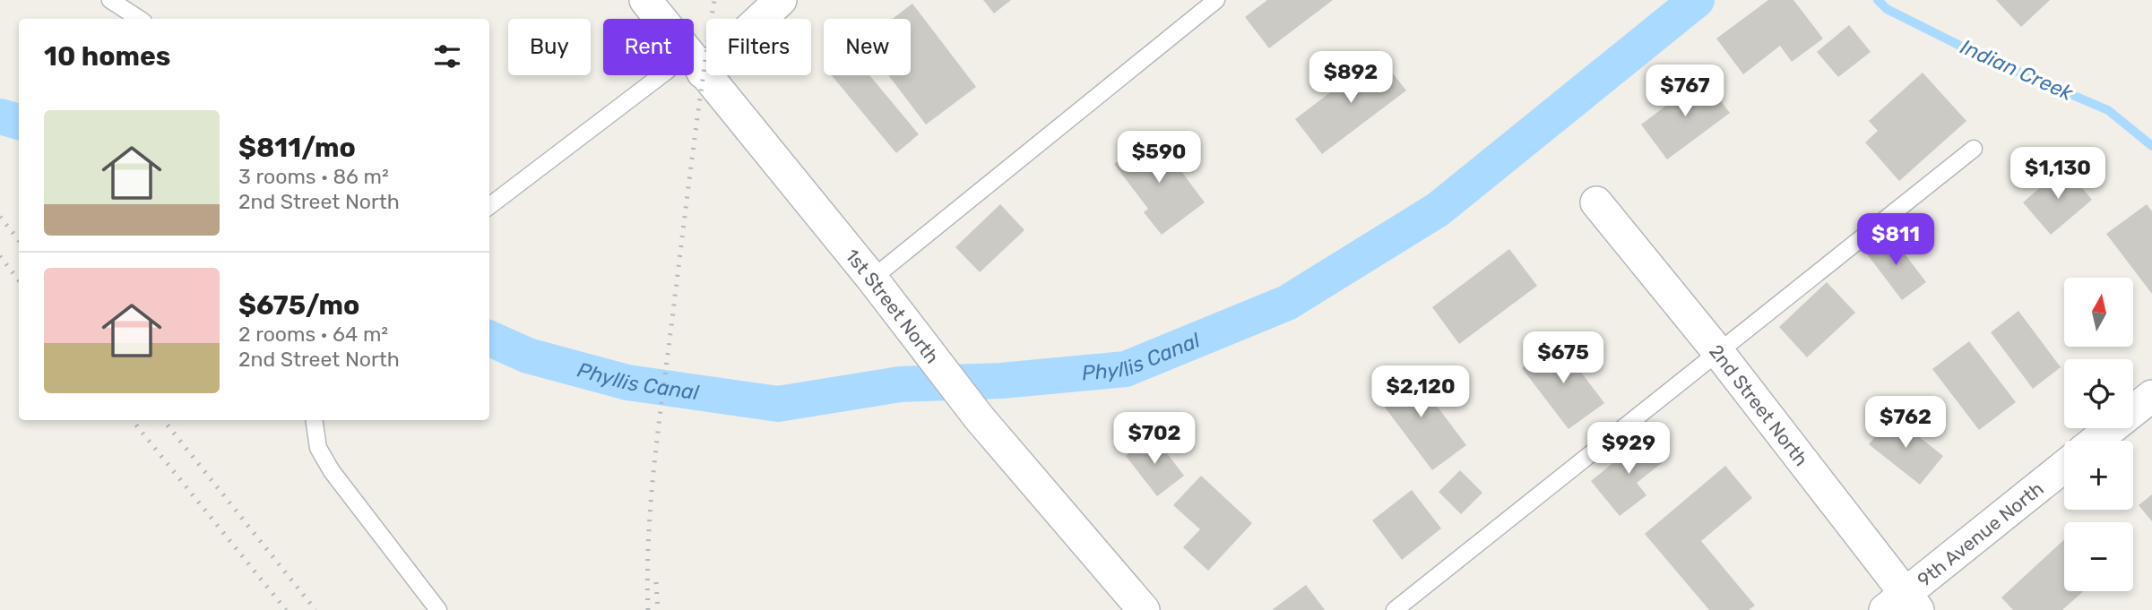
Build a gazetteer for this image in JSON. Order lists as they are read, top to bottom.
{
  "streets": {
    "street": ["1st Street North", "2nd Street North", "9th Avenue North"]
  },
  "crossings": [
    ["2nd Street North", "9th Avenue North"]
  ],
  "water": ["Indian Creek", "Phyllis Canal"],
  "north": "top",
  "page": {
    "chip": [
      "Buy",
      "Rent",
      "Filters",
      "New"
    ],
    "heading": "10 homes",
    "price": [
      "$892",
      "$767",
      "$590",
      "$1,130",
      "$811",
      "$675",
      "$2,120",
      "$762",
      "$702",
      "$929"
    ],
    "list": [
      {
        "name": "$811/mo",
        "note": "3 rooms · 86 m² · 2nd Street North"
      },
      {
        "name": "$675/mo",
        "note": "2 rooms · 64 m² · 2nd Street North"
      }
    ],
    "map_buttons": ["+", "−"]
  }
}
